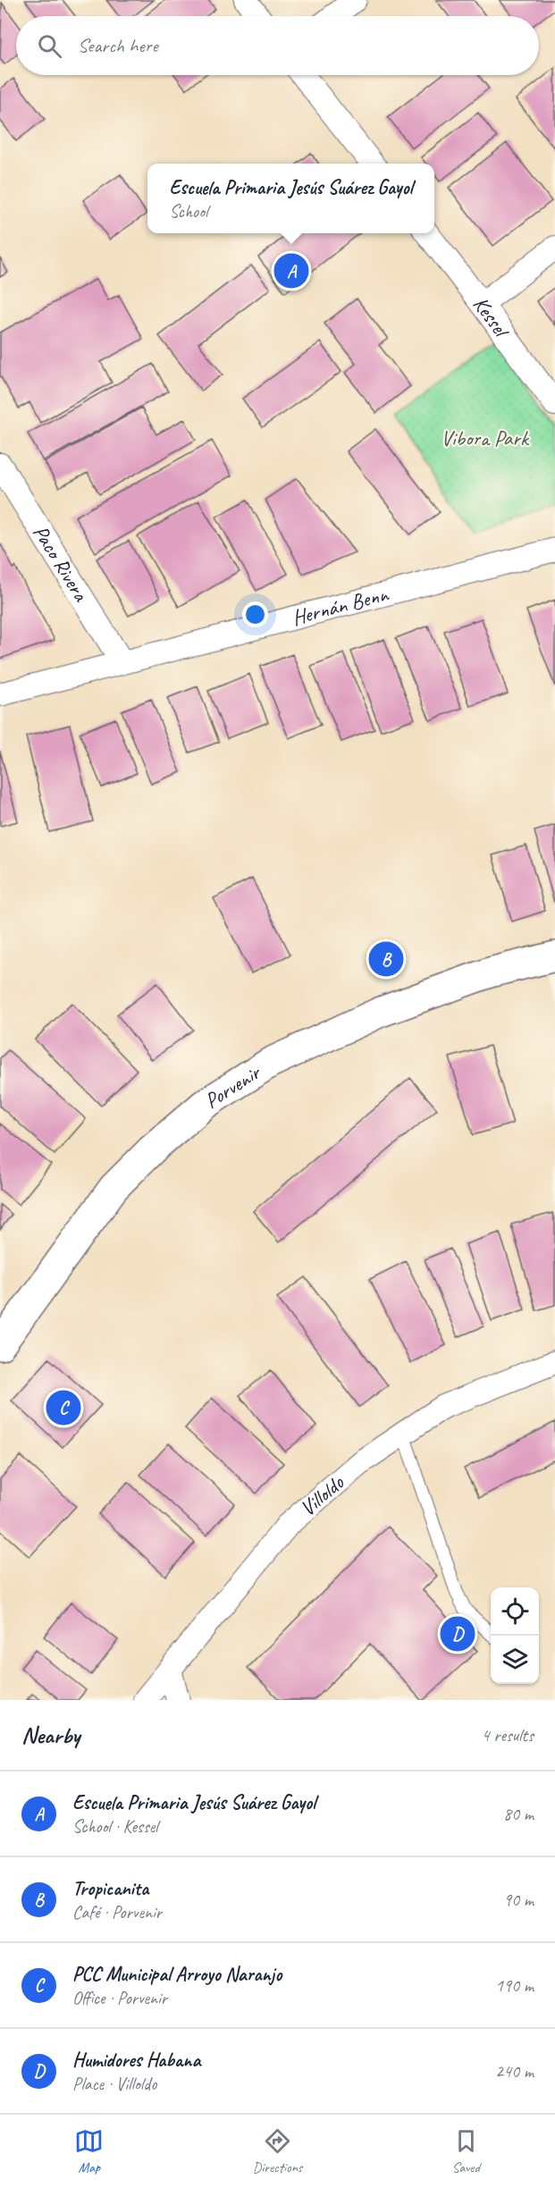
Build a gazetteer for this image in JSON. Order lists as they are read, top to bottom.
{
  "streets": {
    "main road": ["Porvenir"],
    "street": [
      "Kessel",
      "Paco Rivera",
      "Hernán Benn",
      "Villoldo"
    ]
  },
  "crossings": [
    ["Paco Rivera", "Hernán Benn"]
  ],
  "parks": ["Vibora Park"],
  "page": {
    "search": "Search here",
    "popup": ["Escuela Primaria Jesús Suárez Gayol", "School"],
    "pins": [
      "A",
      "B",
      "C",
      "D"
    ],
    "heading": ["Nearby", "4 results"],
    "list": [
      {
        "mark": "A",
        "name": "Escuela Primaria Jesús Suárez Gayol",
        "note": "School · Kessel",
        "value": "80 m"
      },
      {
        "mark": "B",
        "name": "Tropicanita",
        "note": "Café · Porvenir",
        "value": "90 m"
      },
      {
        "mark": "C",
        "name": "PCC Municipal Arroyo Naranjo",
        "note": "Office · Porvenir",
        "value": "190 m"
      },
      {
        "mark": "D",
        "name": "Humidores Habana",
        "note": "Place · Villoldo",
        "value": "240 m"
      }
    ],
    "nav": ["Map", "Directions", "Saved"]
  }
}
